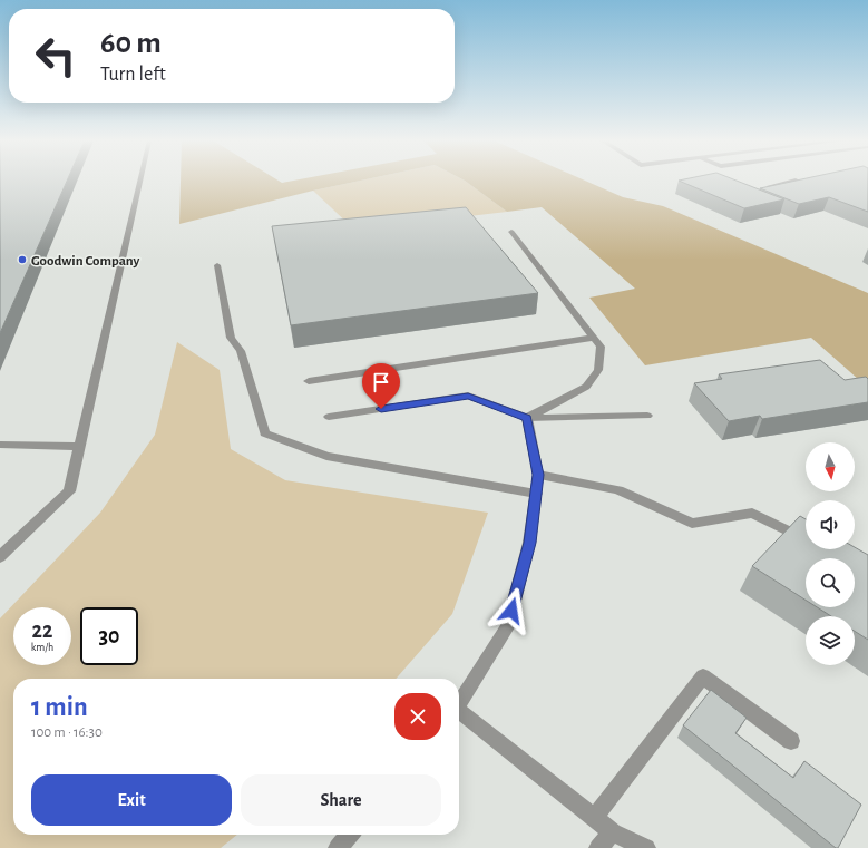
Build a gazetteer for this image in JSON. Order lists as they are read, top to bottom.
{
  "places": ["Goodwin Company"],
  "north": "bottom",
  "page": {
    "turn": ["60 m", "Turn left"],
    "speed": "22 km/h",
    "limit": "30",
    "heading": ["1 min", "100 m · 16:30"],
    "buttons": ["Exit", "Share"]
  }
}
